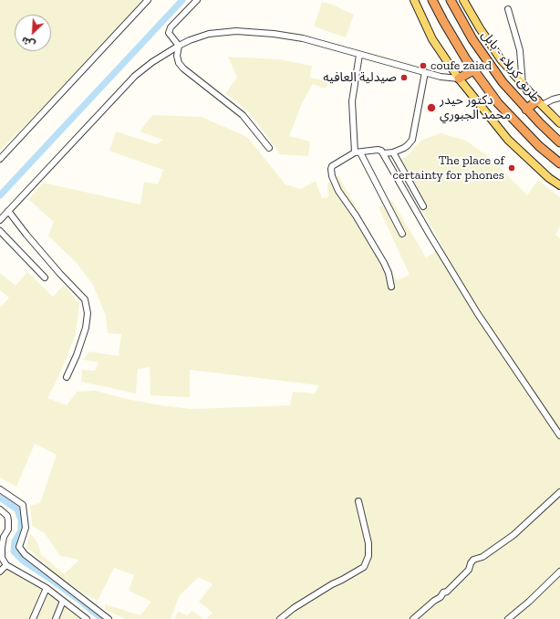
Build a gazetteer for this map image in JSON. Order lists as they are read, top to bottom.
{
  "streets": {
    "highway": ["طريق كربلاء - بابل"]
  },
  "places": [
    "coufe zaiad",
    "صيدلية العافيه",
    "دكتور حيدر محمد الجبوري",
    "The place of certainty for phones"
  ],
  "north": "bottom left"
}
